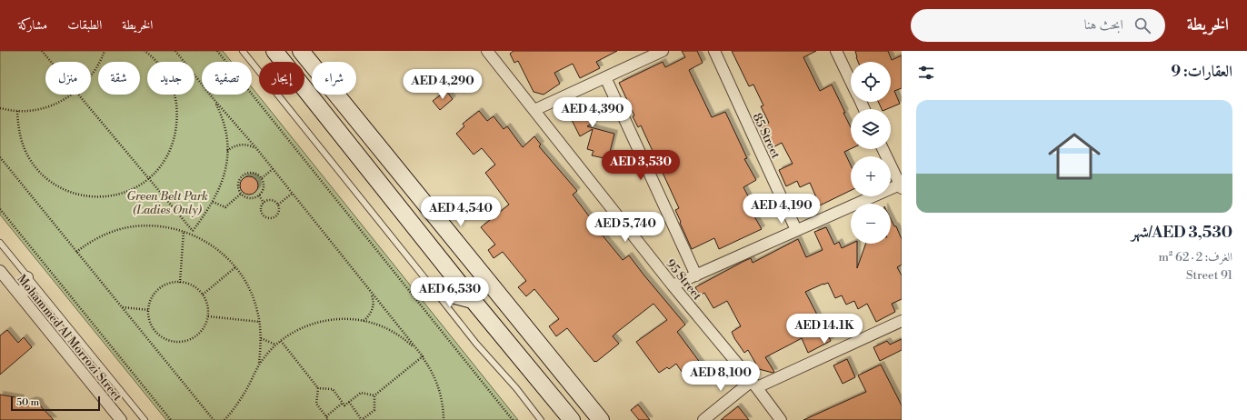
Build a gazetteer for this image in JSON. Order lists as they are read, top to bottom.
{
  "streets": {
    "street": ["85 Street", "95 Street", "Mohammed Al Morrozi Street"]
  },
  "parks": ["Green Belt Park (Ladies Only)"],
  "scale_bar": "50 m",
  "page": {
    "header": "الخريطة",
    "search": "ابحث هنا",
    "nav": ["الخريطة", "الطبقات", "مشاركة"],
    "heading": "العقارات: 9",
    "map_buttons": ["+", "−"],
    "chip": [
      "شراء",
      "إيجار",
      "تصفية",
      "جديد",
      "شقة",
      "منزل"
    ],
    "price": [
      "AED 4,290",
      "AED 4,390",
      "AED 3,530",
      "AED 4,190",
      "AED 4,540",
      "AED 5,740",
      "AED 6,530",
      "AED 14.1K",
      "AED 8,100"
    ],
    "list": [
      {
        "name": "AED 3,530/شهر",
        "note": "الغرف: 2 · 62 m² · 91 Street"
      }
    ],
    "scale": "50 m"
  }
}
